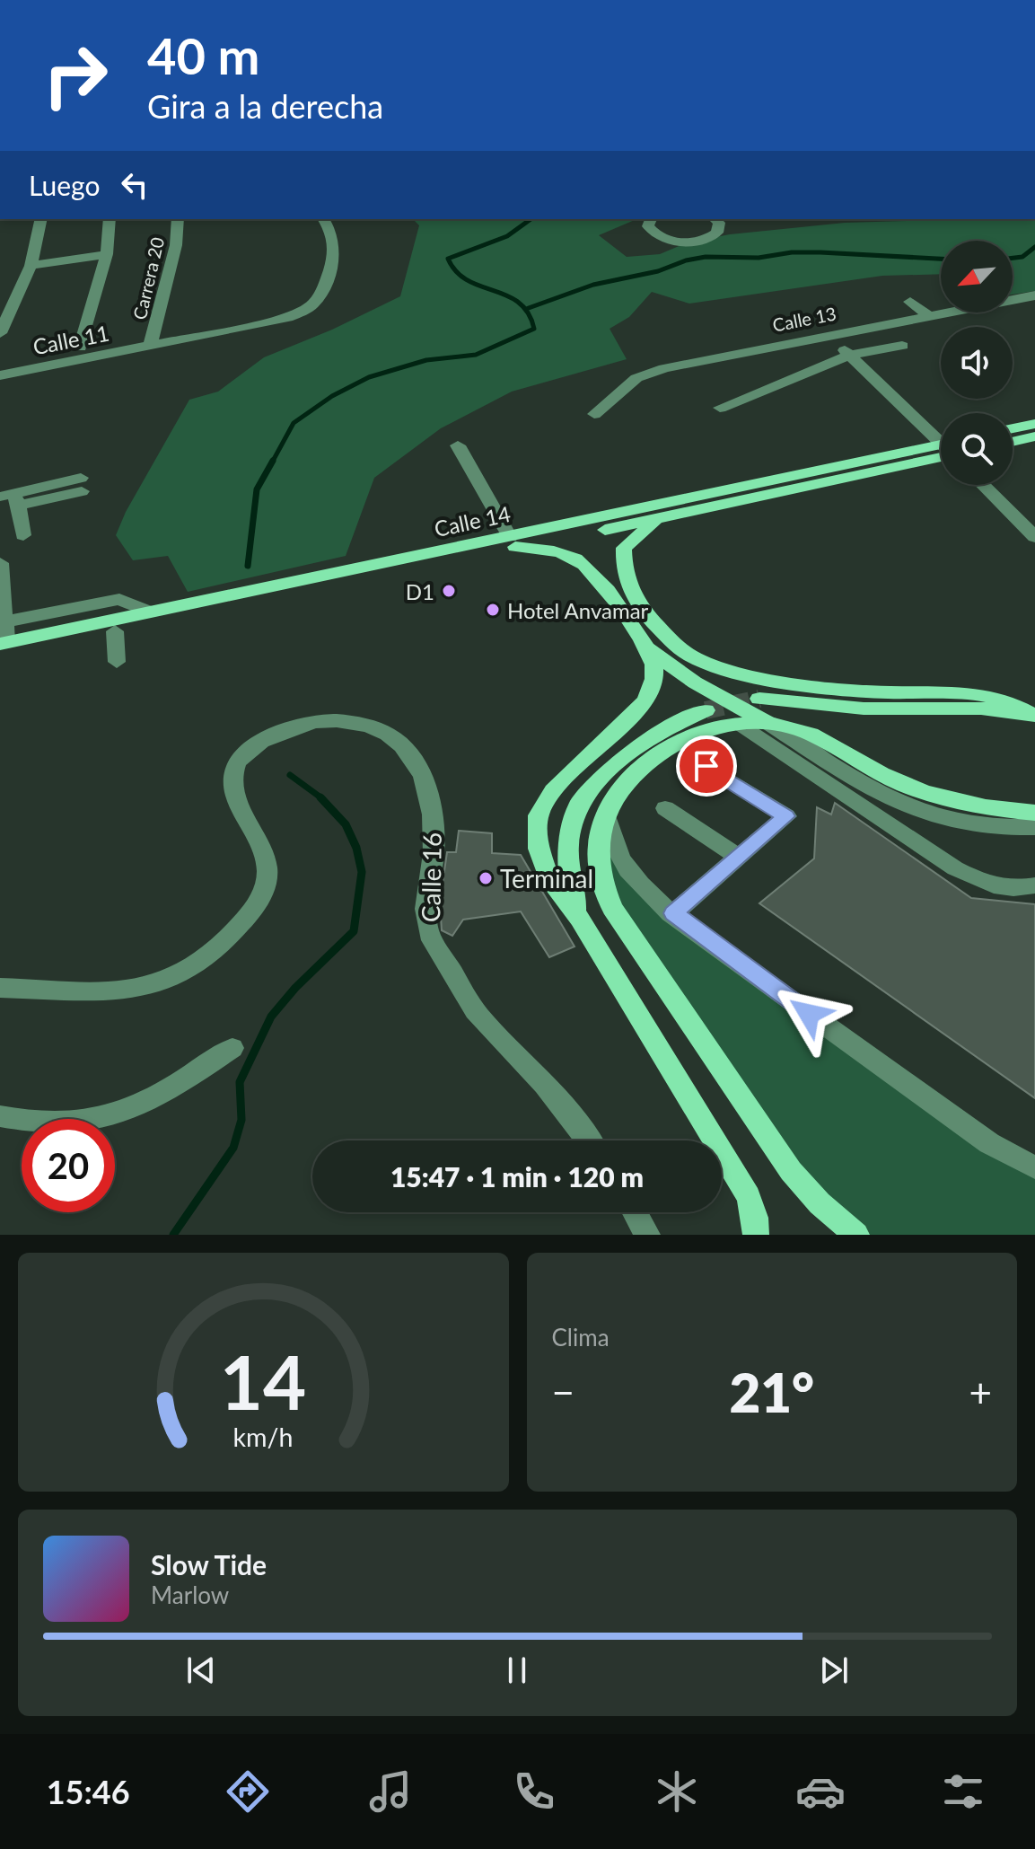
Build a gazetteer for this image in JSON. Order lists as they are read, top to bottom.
{
  "streets": {
    "main road": ["Calle 14"],
    "street": [
      "Carrera 20",
      "Calle 13",
      "Calle 11",
      "Calle 16"
    ]
  },
  "crossings": [
    ["Carrera 20", "Calle 11"]
  ],
  "places": ["D1", "Hotel Anvamar", "Terminal"],
  "north": "bottom left",
  "page": {
    "turn": ["40 m", "Gira a la derecha"],
    "then": "Luego",
    "limit": "20",
    "trip": "15:47 · 1 min · 120 m",
    "tile": "Clima",
    "heat": ["−", "21°", "+"],
    "song": ["Slow Tide", "Marlow"],
    "tabs": "15:46",
    "gauge": ["14", "km/h"]
  }
}
